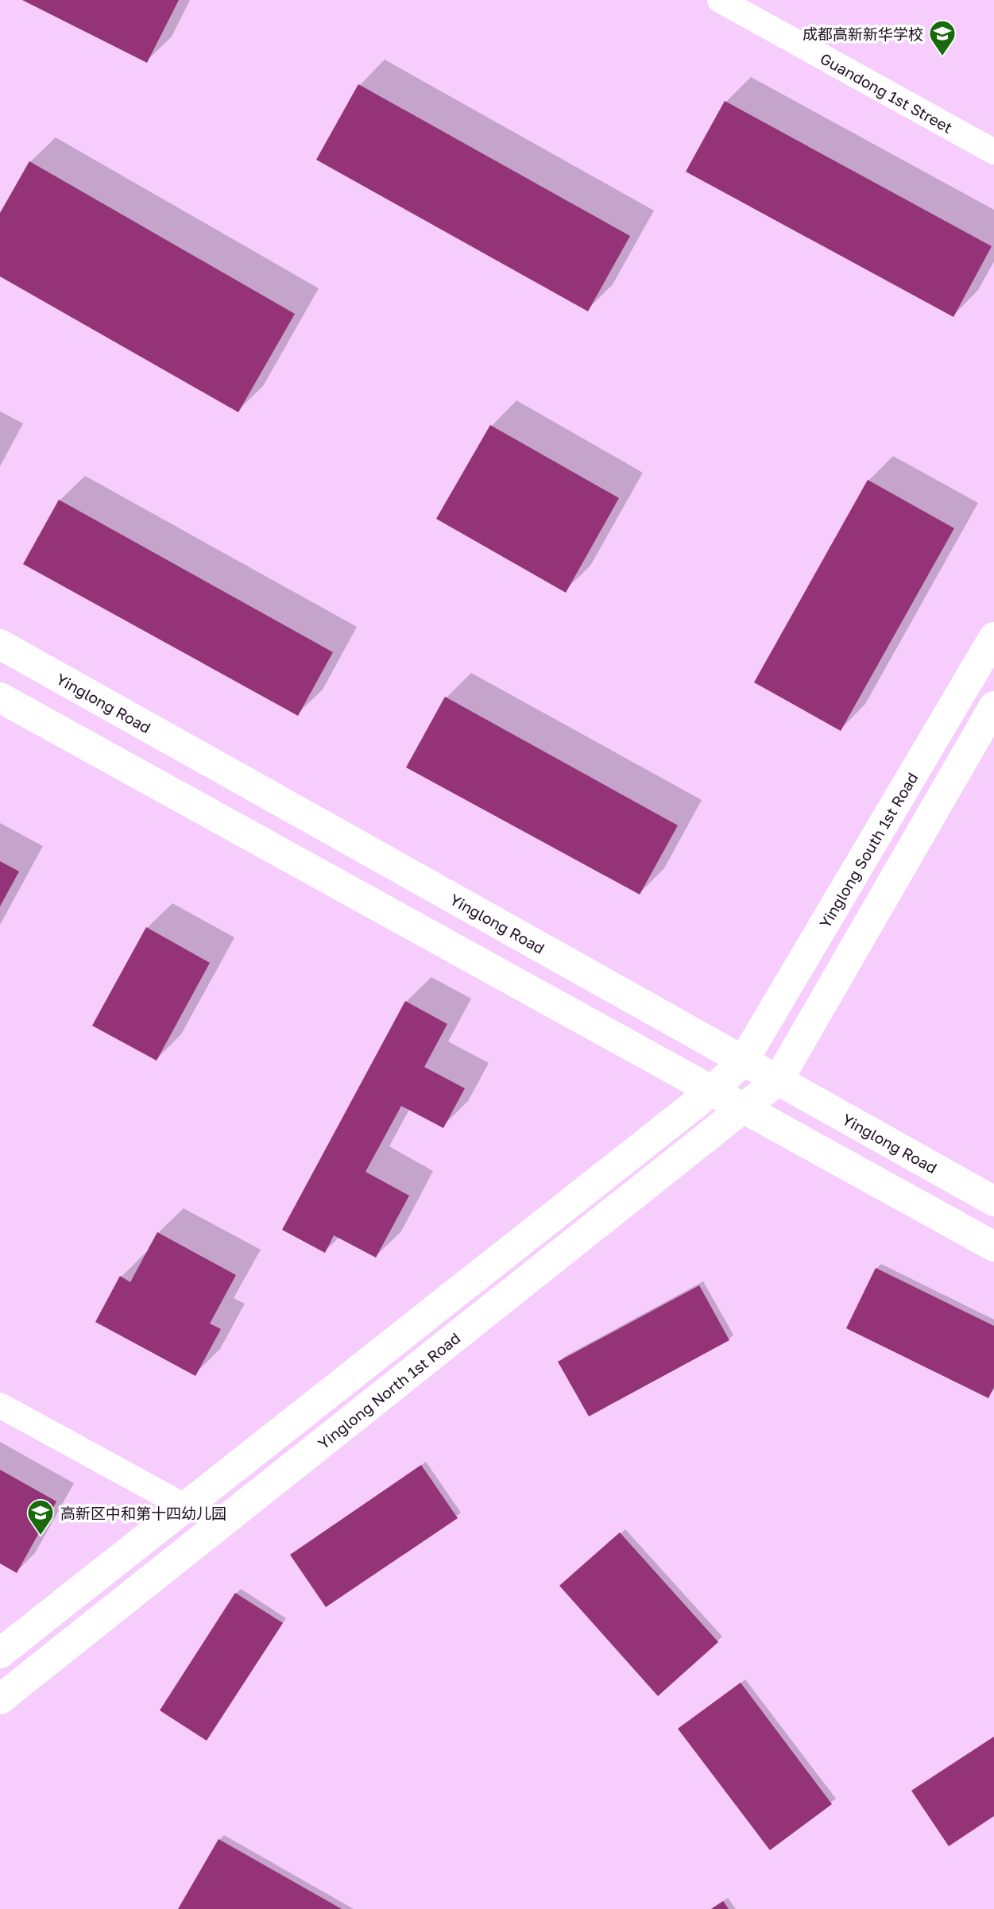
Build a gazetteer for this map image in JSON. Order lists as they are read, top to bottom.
{
  "streets": {
    "street": [
      "Guandong 1st Street",
      "Yinglong Road",
      "Yinglong South 1st Road",
      "Yinglong North 1st Road"
    ]
  },
  "crossings": [
    ["Yinglong Road", "Yinglong South 1st Road"],
    ["Yinglong Road", "Yinglong North 1st Road"]
  ],
  "places": {
    "school or university": ["成都高新新华学校", "高新区中和第十四幼儿园"]
  }
}
